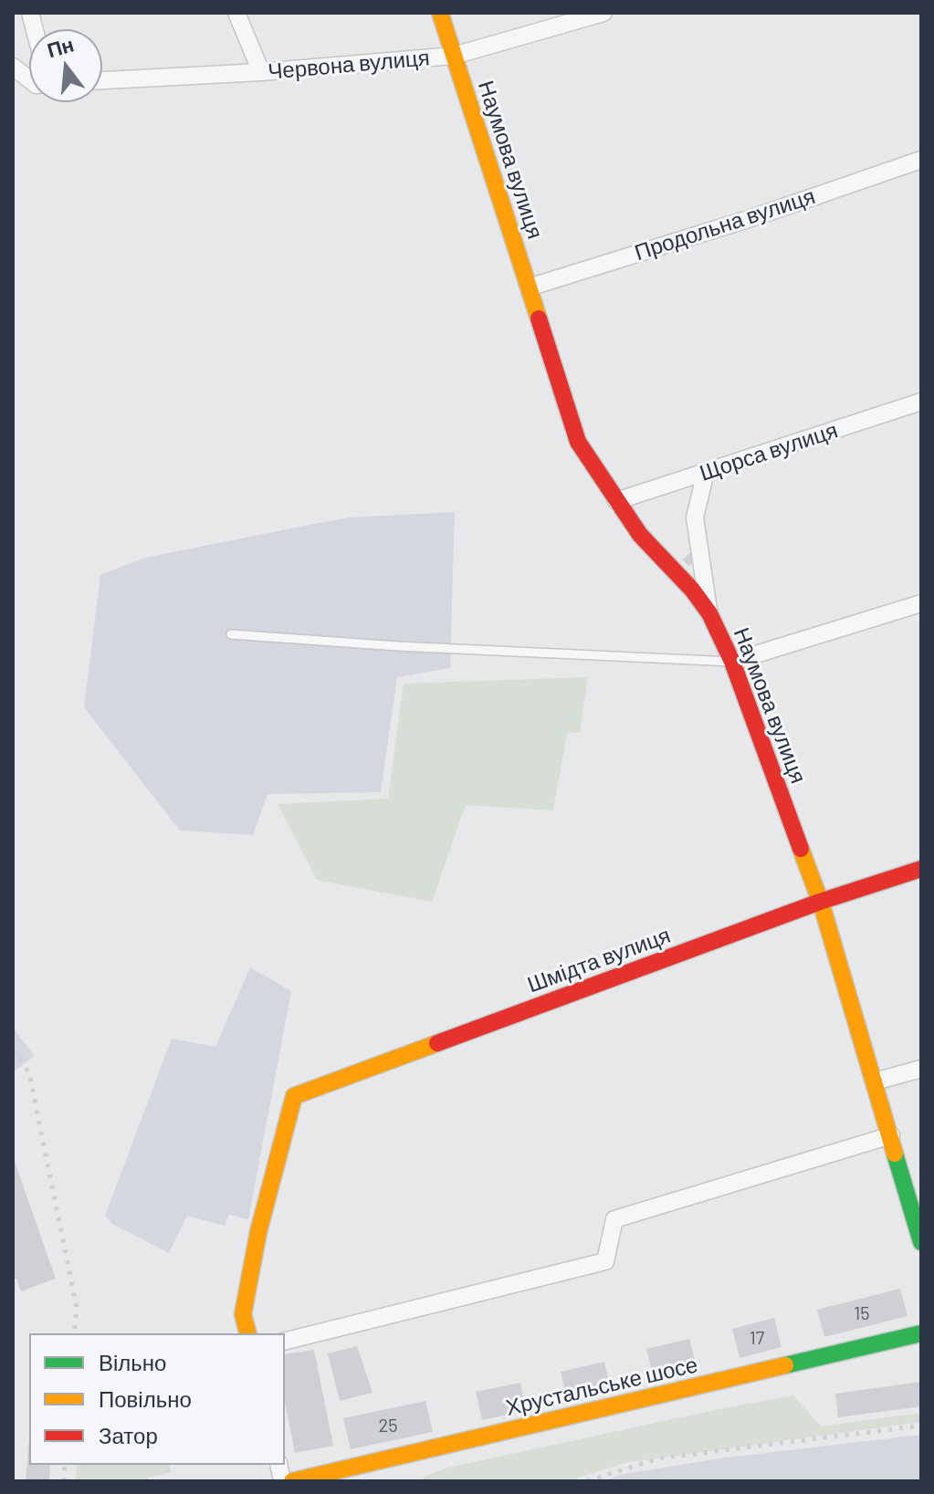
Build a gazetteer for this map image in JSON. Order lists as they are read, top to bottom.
{
  "streets": {
    "street": [
      "Червона вулиця",
      "Наумова вулиця",
      "Продольна вулиця",
      "Щорса вулиця",
      "Шмідта вулиця",
      "Хрустальське шосе"
    ]
  },
  "crossings": [
    ["Червона вулиця", "Наумова вулиця"],
    ["Наумова вулиця", "Продольна вулиця"],
    ["Наумова вулиця", "Щорса вулиця"],
    ["Наумова вулиця", "Шмідта вулиця"]
  ],
  "house_numbers": ["15", "17", "25"],
  "legend": ["Вільно", "Повільно", "Затор"],
  "north": "top"
}
